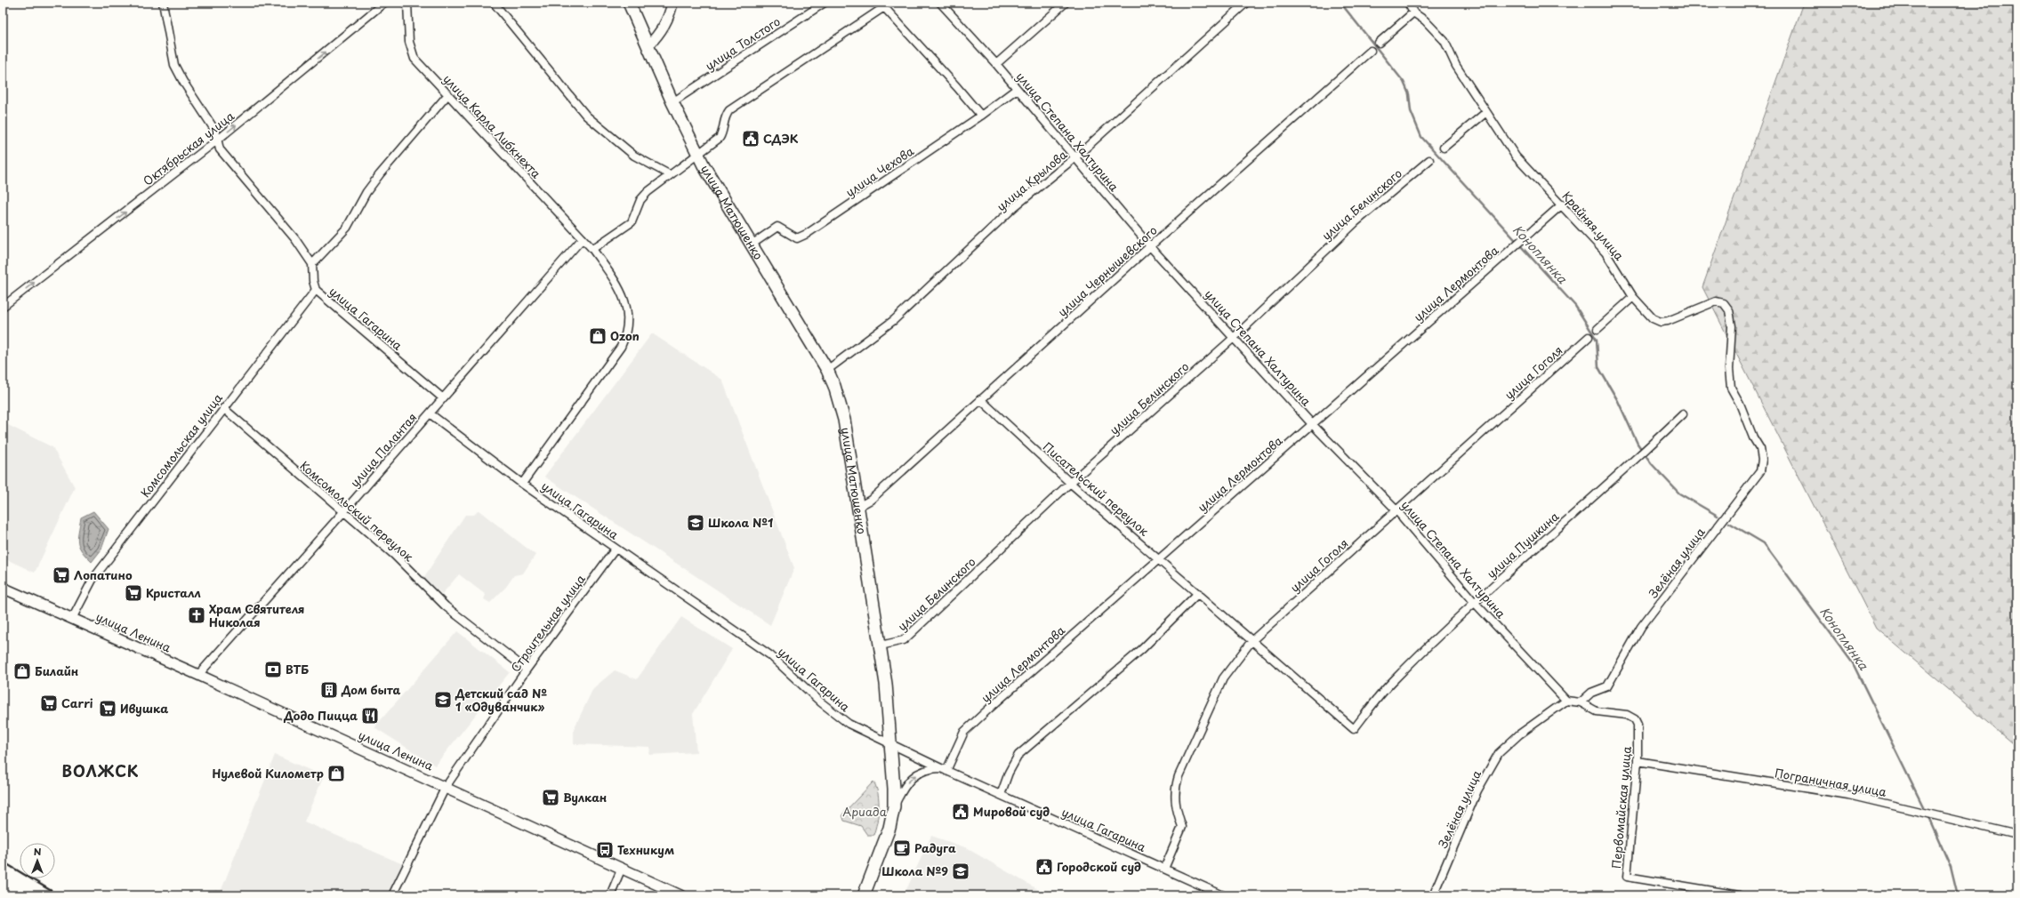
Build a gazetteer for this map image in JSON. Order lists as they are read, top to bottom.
{
  "streets": {
    "main road": ["улица Матюшенко", "улица Ленина"],
    "street": [
      "улица Толстого",
      "улица Карла Либкнехта",
      "улица Степана Халтурина",
      "Октябрьская улица",
      "улица Чехова",
      "улица Крылова",
      "улица Белинского",
      "Крайняя улица",
      "улица Чернышевского",
      "улица Лермонтова",
      "улица Гагарина",
      "улица Гоголя",
      "Комсомольская улица",
      "улица Палантая",
      "Писательский переулок",
      "Комсомольский переулок",
      "улица Пушкина",
      "Зелёная улица",
      "Строительная улица",
      "Пограничная улица",
      "Первомайская улица"
    ]
  },
  "crossings": [
    ["улица Толстого", "улица Матюшенко"],
    ["улица Карла Либкнехта", "улица Палантая"],
    ["улица Степана Халтурина", "улица Чехова"],
    ["улица Степана Халтурина", "улица Крылова"],
    ["улица Степана Халтурина", "улица Белинского"],
    ["улица Степана Халтурина", "улица Чернышевского"],
    ["улица Степана Халтурина", "улица Лермонтова"],
    ["улица Степана Халтурина", "улица Гоголя"],
    ["улица Степана Халтурина", "улица Пушкина"],
    ["улица Степана Халтурина", "Зелёная улица"],
    ["улица Степана Халтурина", "Первомайская улица"],
    ["улица Чехова", "улица Матюшенко"],
    ["улица Крылова", "улица Матюшенко"],
    ["улица Белинского", "улица Матюшенко"],
    ["улица Белинского", "Писательский переулок"],
    ["улица Матюшенко", "улица Чернышевского"],
    ["улица Матюшенко", "улица Гагарина"],
    ["Крайняя улица", "улица Лермонтова"],
    ["Крайняя улица", "Зелёная улица"],
    ["улица Чернышевского", "Писательский переулок"],
    ["улица Лермонтова", "улица Гагарина"],
    ["улица Лермонтова", "Писательский переулок"],
    ["улица Гагарина", "улица Гоголя"],
    ["улица Гагарина", "Комсомольская улица"],
    ["улица Гагарина", "улица Палантая"],
    ["улица Гагарина", "Строительная улица"],
    ["улица Гоголя", "Писательский переулок"],
    ["Комсомольская улица", "Комсомольский переулок"],
    ["Комсомольская улица", "улица Ленина"],
    ["улица Палантая", "Комсомольский переулок"],
    ["улица Палантая", "улица Ленина"],
    ["Писательский переулок", "улица Пушкина"],
    ["Комсомольский переулок", "Строительная улица"],
    ["Зелёная улица", "Первомайская улица"],
    ["Строительная улица", "улица Ленина"],
    ["Пограничная улица", "Первомайская улица"]
  ],
  "one_way": ["Октябрьская улица"],
  "districts": ["ВОЛЖСК"],
  "water": ["Коноплянка"],
  "parks": ["Ариада"],
  "places": {
    "public building": ["СДЭК", "Мировой суд", "Городской суд"],
    "shop": ["Ozon", "Билайн", "Нулевой Километр"],
    "school or university": ["Школа №1", "Детский сад № 1 «Одуванчик»", "Школа №9"],
    "supermarket": [
      "Лопатино",
      "Кристалл",
      "Carri",
      "Ивушка",
      "Вулкан"
    ],
    "church": ["Храм Святителя Николая"],
    "bank": ["ВТБ"],
    "building": ["Дом быта"],
    "restaurant": ["Додо Пицца"],
    "cafe": ["Радуга"],
    "bus stop": ["Техникум"]
  },
  "north": "top"
}
